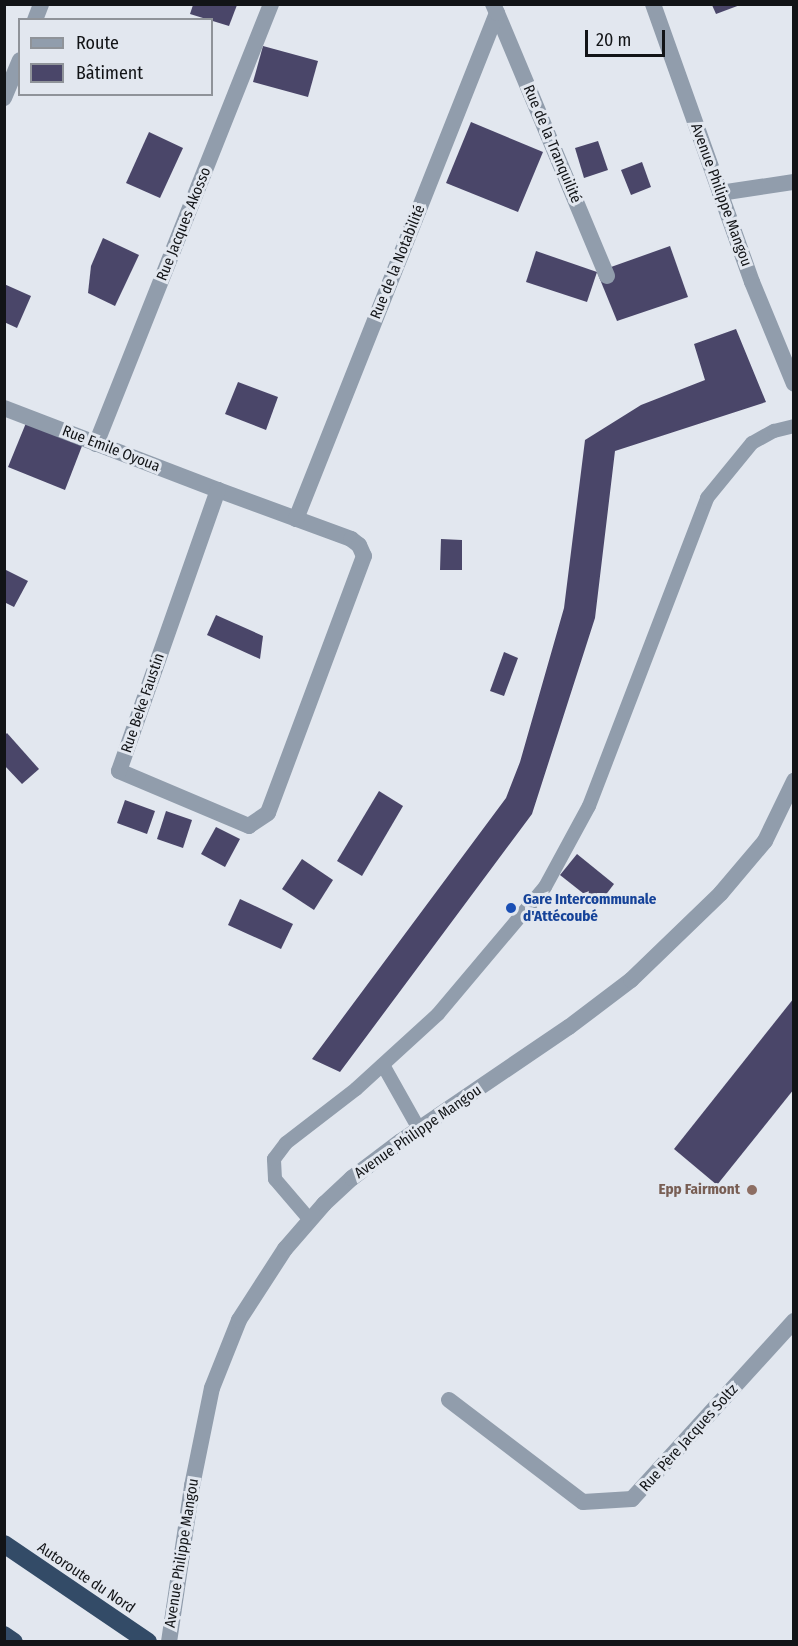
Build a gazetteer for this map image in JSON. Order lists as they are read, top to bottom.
{
  "streets": {
    "highway": ["Autoroute du Nord"],
    "street": [
      "Rue de la Tranquilité",
      "Avenue Philippe Mangou",
      "Rue Jacques Akosso",
      "Rue de la Notabilité",
      "Rue Emile Oyoua",
      "Rue Beke Faustin",
      "Rue Père Jacques Soltz"
    ]
  },
  "crossings": [
    ["Rue de la Tranquilité", "Rue de la Notabilité"],
    ["Rue Jacques Akosso", "Rue Emile Oyoua"],
    ["Rue de la Notabilité", "Rue Beke Faustin"],
    ["Rue Emile Oyoua", "Rue Beke Faustin"]
  ],
  "places": ["Gare Intercommunale d'Attécoubé", "Epp Fairmont"],
  "legend": ["Route", "Bâtiment"],
  "scale_bar": "20 m"
}
